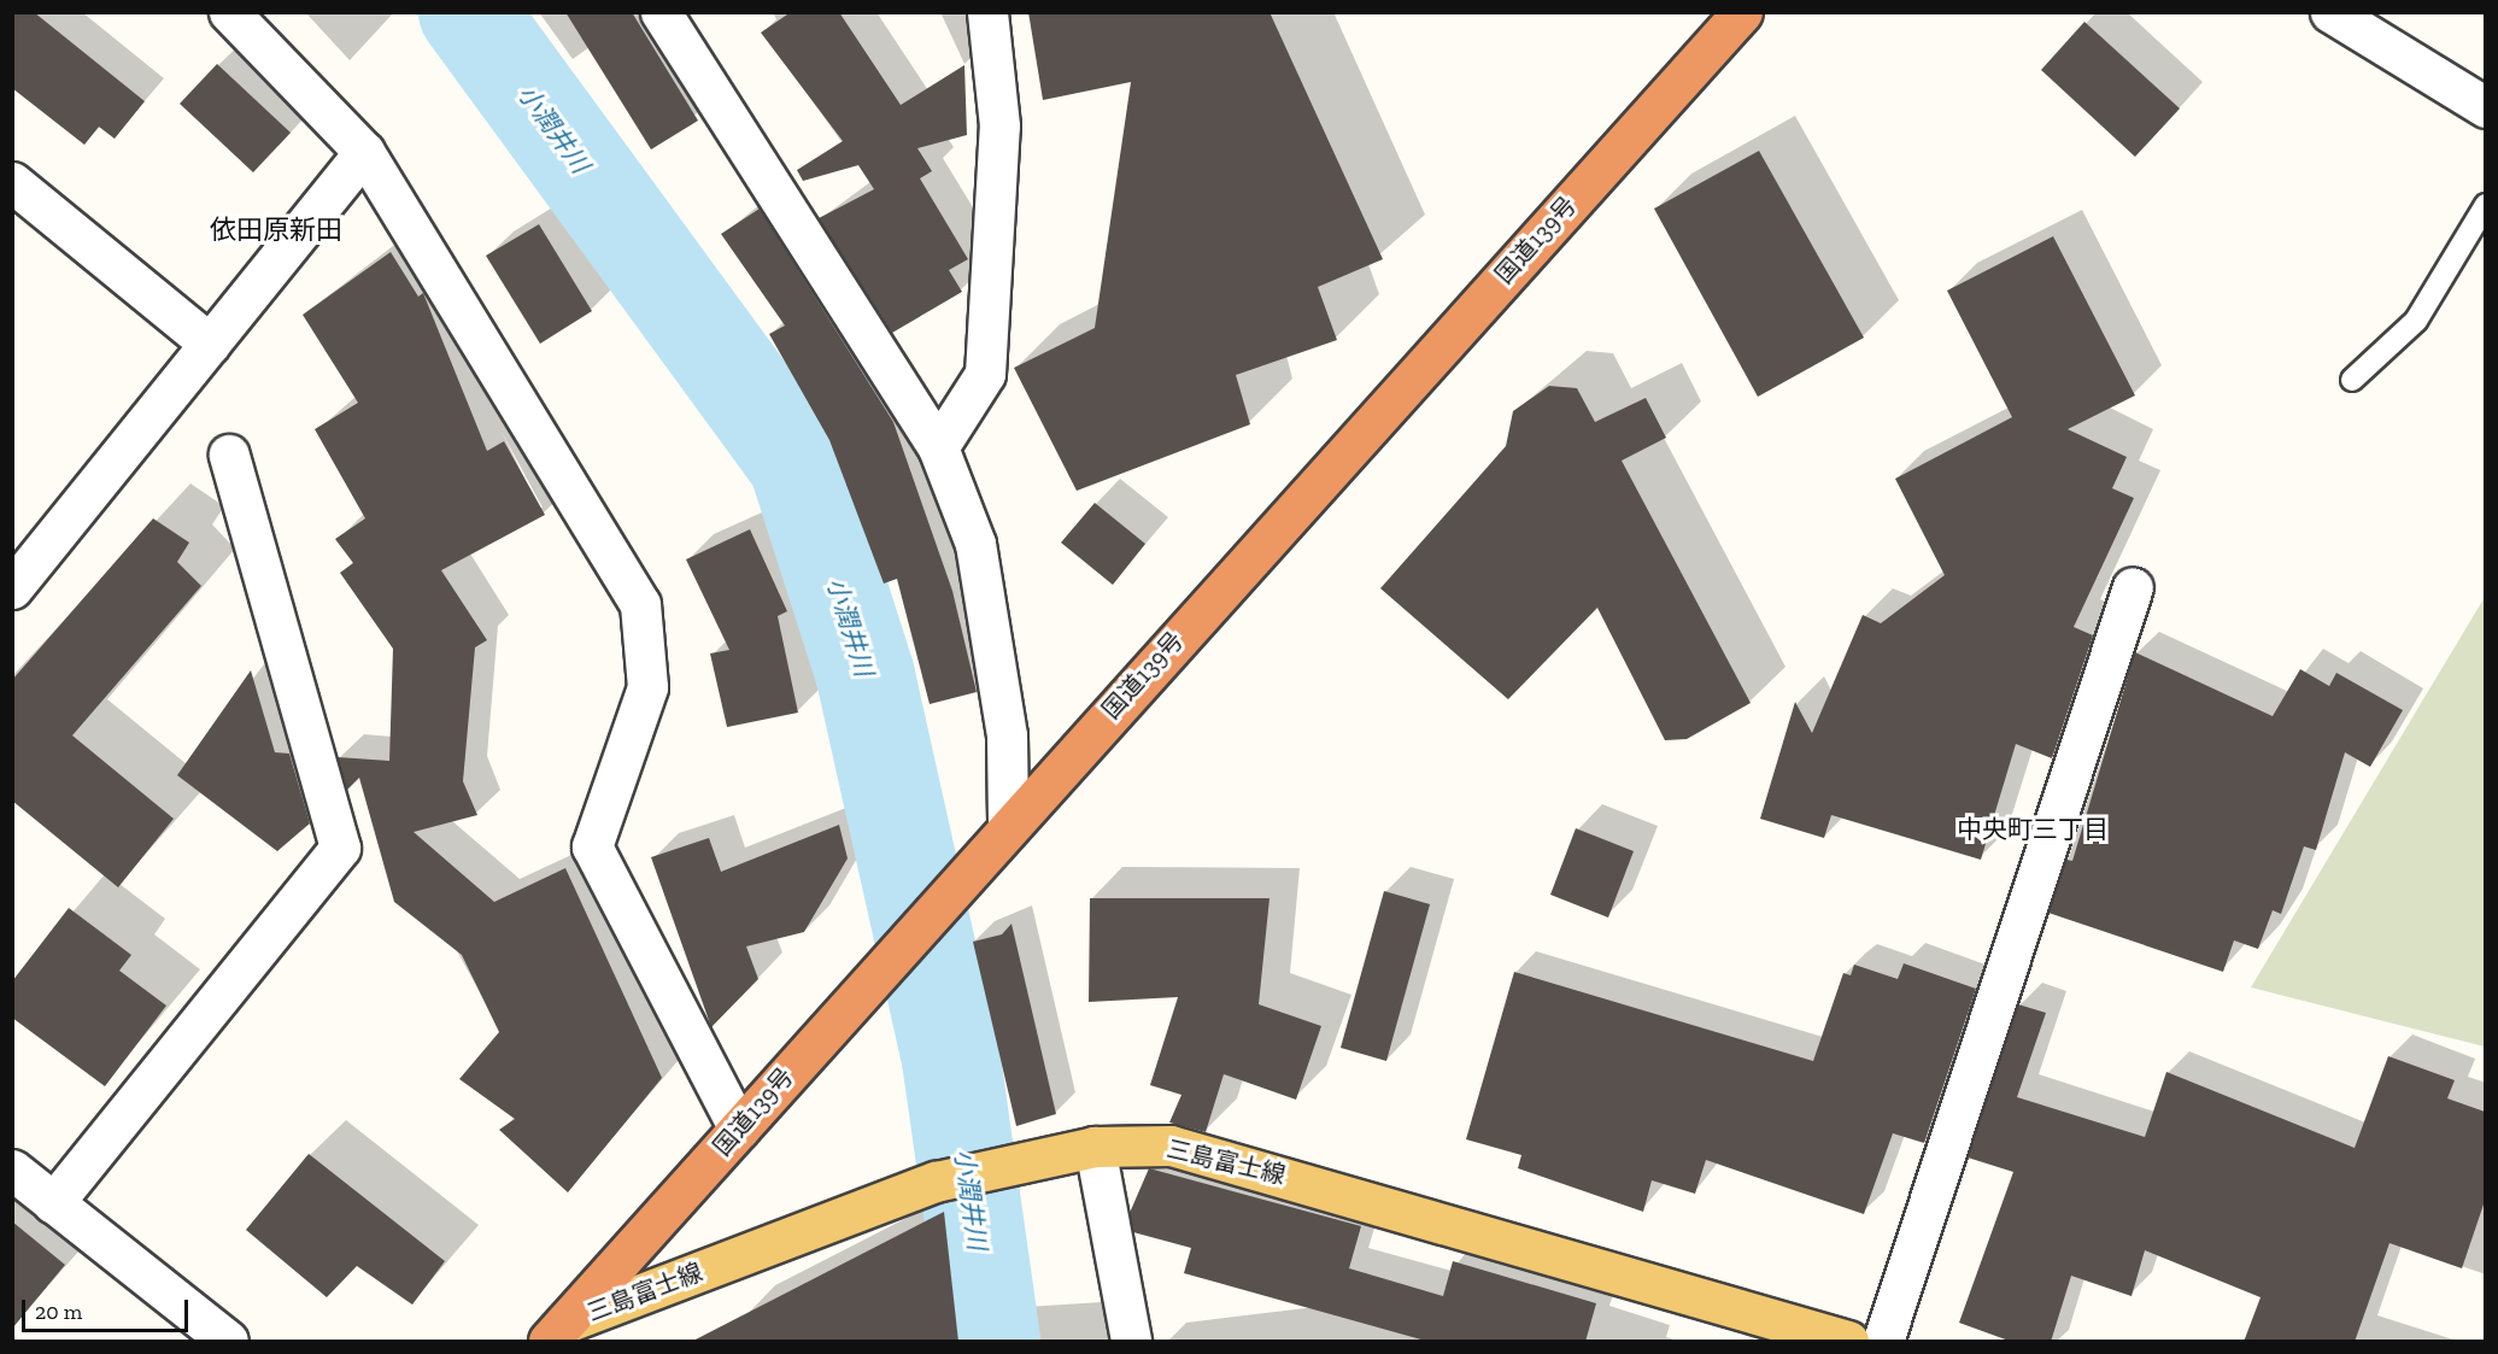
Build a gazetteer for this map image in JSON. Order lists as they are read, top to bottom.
{
  "streets": {
    "highway": ["国道139号"],
    "main road": ["三島富士線"]
  },
  "crossings": [
    ["国道139号", "三島富士線"]
  ],
  "districts": ["依田原新田", "中央町三丁目"],
  "water": ["小潤井川"],
  "scale_bar": "20 m"
}
